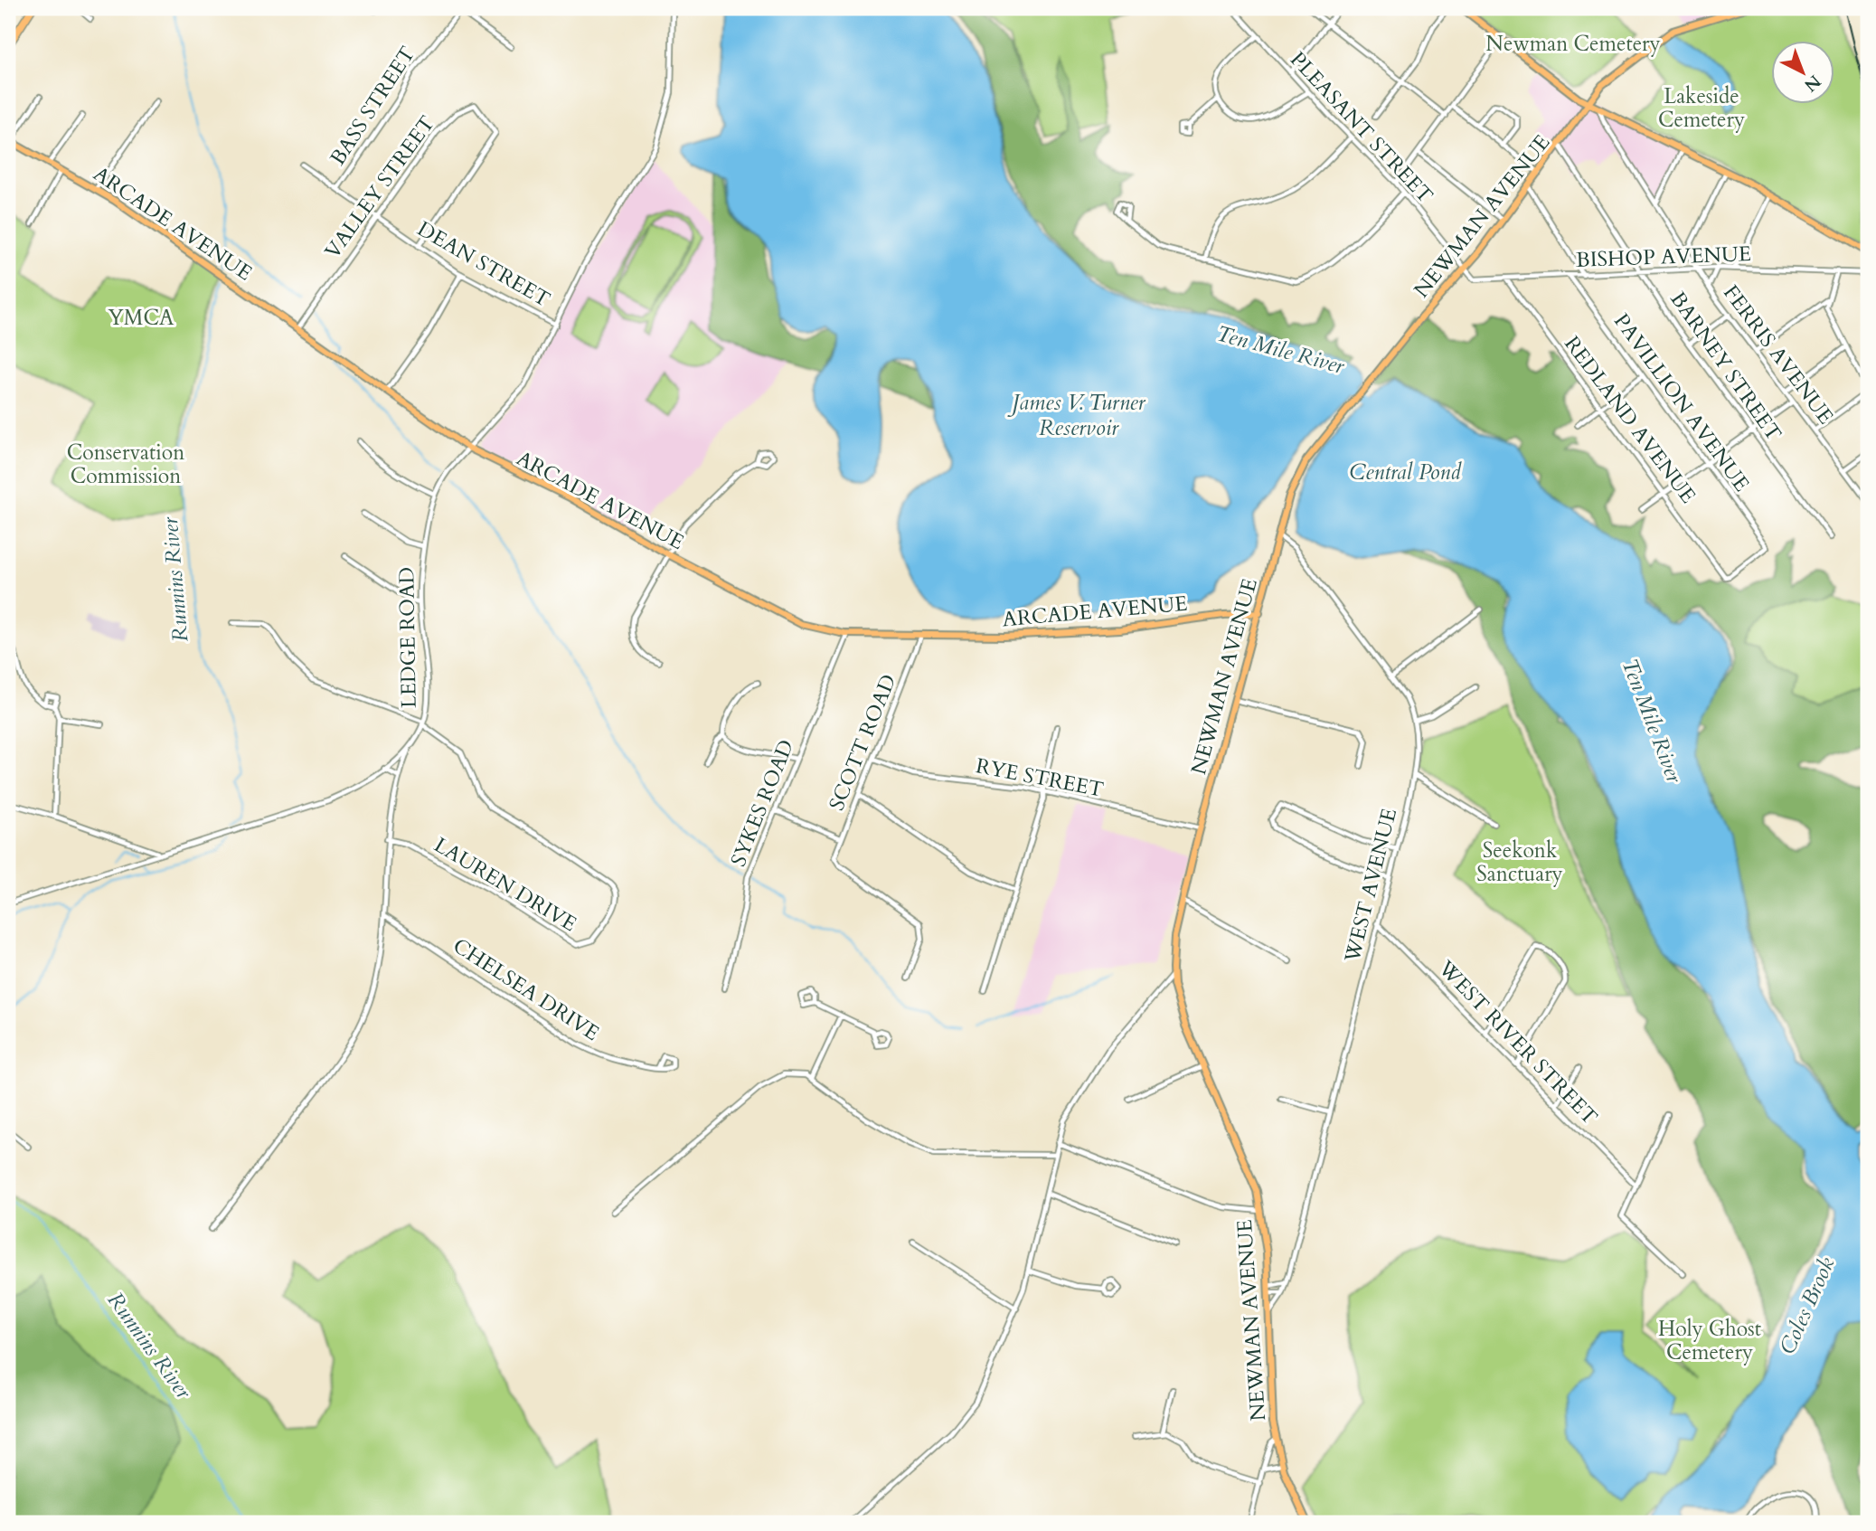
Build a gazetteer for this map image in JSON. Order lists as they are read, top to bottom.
{
  "streets": {
    "main road": ["NEWMAN AVENUE", "ARCADE AVENUE"],
    "street": [
      "BASS STREET",
      "PLEASANT STREET",
      "VALLEY STREET",
      "BISHOP AVENUE",
      "DEAN STREET",
      "FERRIS AVENUE",
      "BARNEY STREET",
      "PAVILLION AVENUE",
      "REDLAND AVENUE",
      "LEDGE ROAD",
      "SCOTT ROAD",
      "RYE STREET",
      "SYKES ROAD",
      "LAUREN DRIVE",
      "WEST AVENUE",
      "CHELSEA DRIVE",
      "WEST RIVER STREET"
    ]
  },
  "crossings": [
    ["BASS STREET", "DEAN STREET"],
    ["PLEASANT STREET", "NEWMAN AVENUE"],
    ["PLEASANT STREET", "BISHOP AVENUE"],
    ["VALLEY STREET", "ARCADE AVENUE"],
    ["VALLEY STREET", "DEAN STREET"],
    ["NEWMAN AVENUE", "ARCADE AVENUE"],
    ["NEWMAN AVENUE", "BISHOP AVENUE"],
    ["NEWMAN AVENUE", "BARNEY STREET"],
    ["NEWMAN AVENUE", "RYE STREET"],
    ["NEWMAN AVENUE", "WEST AVENUE"],
    ["ARCADE AVENUE", "LEDGE ROAD"],
    ["ARCADE AVENUE", "SCOTT ROAD"],
    ["ARCADE AVENUE", "SYKES ROAD"],
    ["BISHOP AVENUE", "FERRIS AVENUE"],
    ["BISHOP AVENUE", "BARNEY STREET"],
    ["BISHOP AVENUE", "PAVILLION AVENUE"],
    ["BISHOP AVENUE", "REDLAND AVENUE"],
    ["DEAN STREET", "LEDGE ROAD"],
    ["PAVILLION AVENUE", "REDLAND AVENUE"],
    ["LEDGE ROAD", "LAUREN DRIVE"],
    ["SCOTT ROAD", "RYE STREET"],
    ["WEST AVENUE", "WEST RIVER STREET"]
  ],
  "water": [
    "Ten Mile River",
    "James V. Turner Reservoir",
    "Central Pond",
    "Runnins River",
    "Coles Brook"
  ],
  "parks": [
    "Newman Cemetery",
    "Lakeside Cemetery",
    "YMCA",
    "Conservation Commission",
    "Seekonk Sanctuary",
    "Holy Ghost Cemetery"
  ],
  "north": "bottom right"
}
